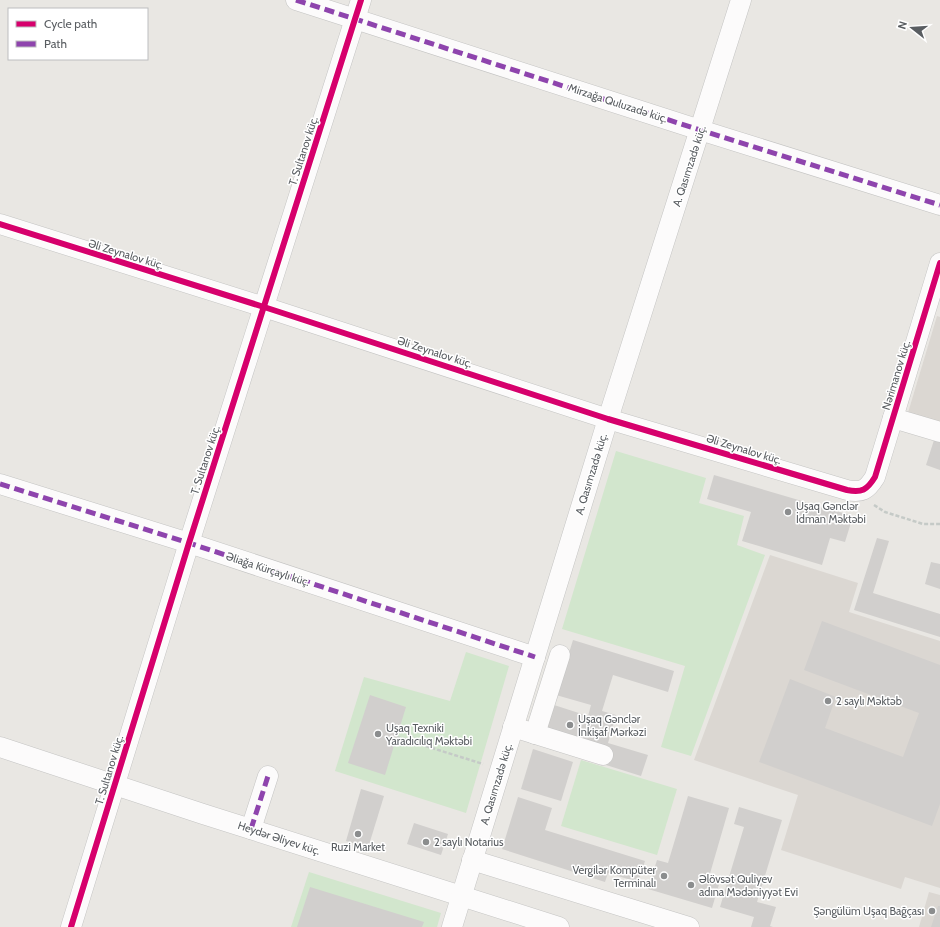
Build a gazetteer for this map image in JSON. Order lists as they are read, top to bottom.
{
  "streets": {
    "street": [
      "Mirzağa Quluzadə küç.",
      "T. Sultanov küç.",
      "A. Qasımzadə küç.",
      "Əli Zeynalov küç.",
      "Nərimanov küç.",
      "Əliağa Kürçaylı küç.",
      "Heydər Əliyev küç."
    ]
  },
  "crossings": [
    ["Mirzağa Quluzadə küç.", "T. Sultanov küç."],
    ["Mirzağa Quluzadə küç.", "A. Qasımzadə küç."],
    ["T. Sultanov küç.", "Əli Zeynalov küç."],
    ["T. Sultanov küç.", "Əliağa Kürçaylı küç."],
    ["T. Sultanov küç.", "Heydər Əliyev küç."],
    ["A. Qasımzadə küç.", "Əli Zeynalov küç."],
    ["A. Qasımzadə küç.", "Əliağa Kürçaylı küç."],
    ["A. Qasımzadə küç.", "Heydər Əliyev küç."],
    ["Əli Zeynalov küç.", "Nərimanov küç."]
  ],
  "places": [
    "Uşaq Gənclər İdman Məktəbi",
    "2 saylı Məktəb",
    "Uşaq Gənclər İnkişaf Mərkəzi",
    "Uşaq Texniki Yaradıcılıq Məktəbi",
    "Ruzi Market",
    "2 saylı Notarius",
    "Vergilər Kompüter Terminalı",
    "Əlövsət Quliyev adına Mədəniyyət Evi",
    "Şəngülüm Uşaq Bağçası"
  ],
  "legend": ["Cycle path", "Path"],
  "north": "left"
}
